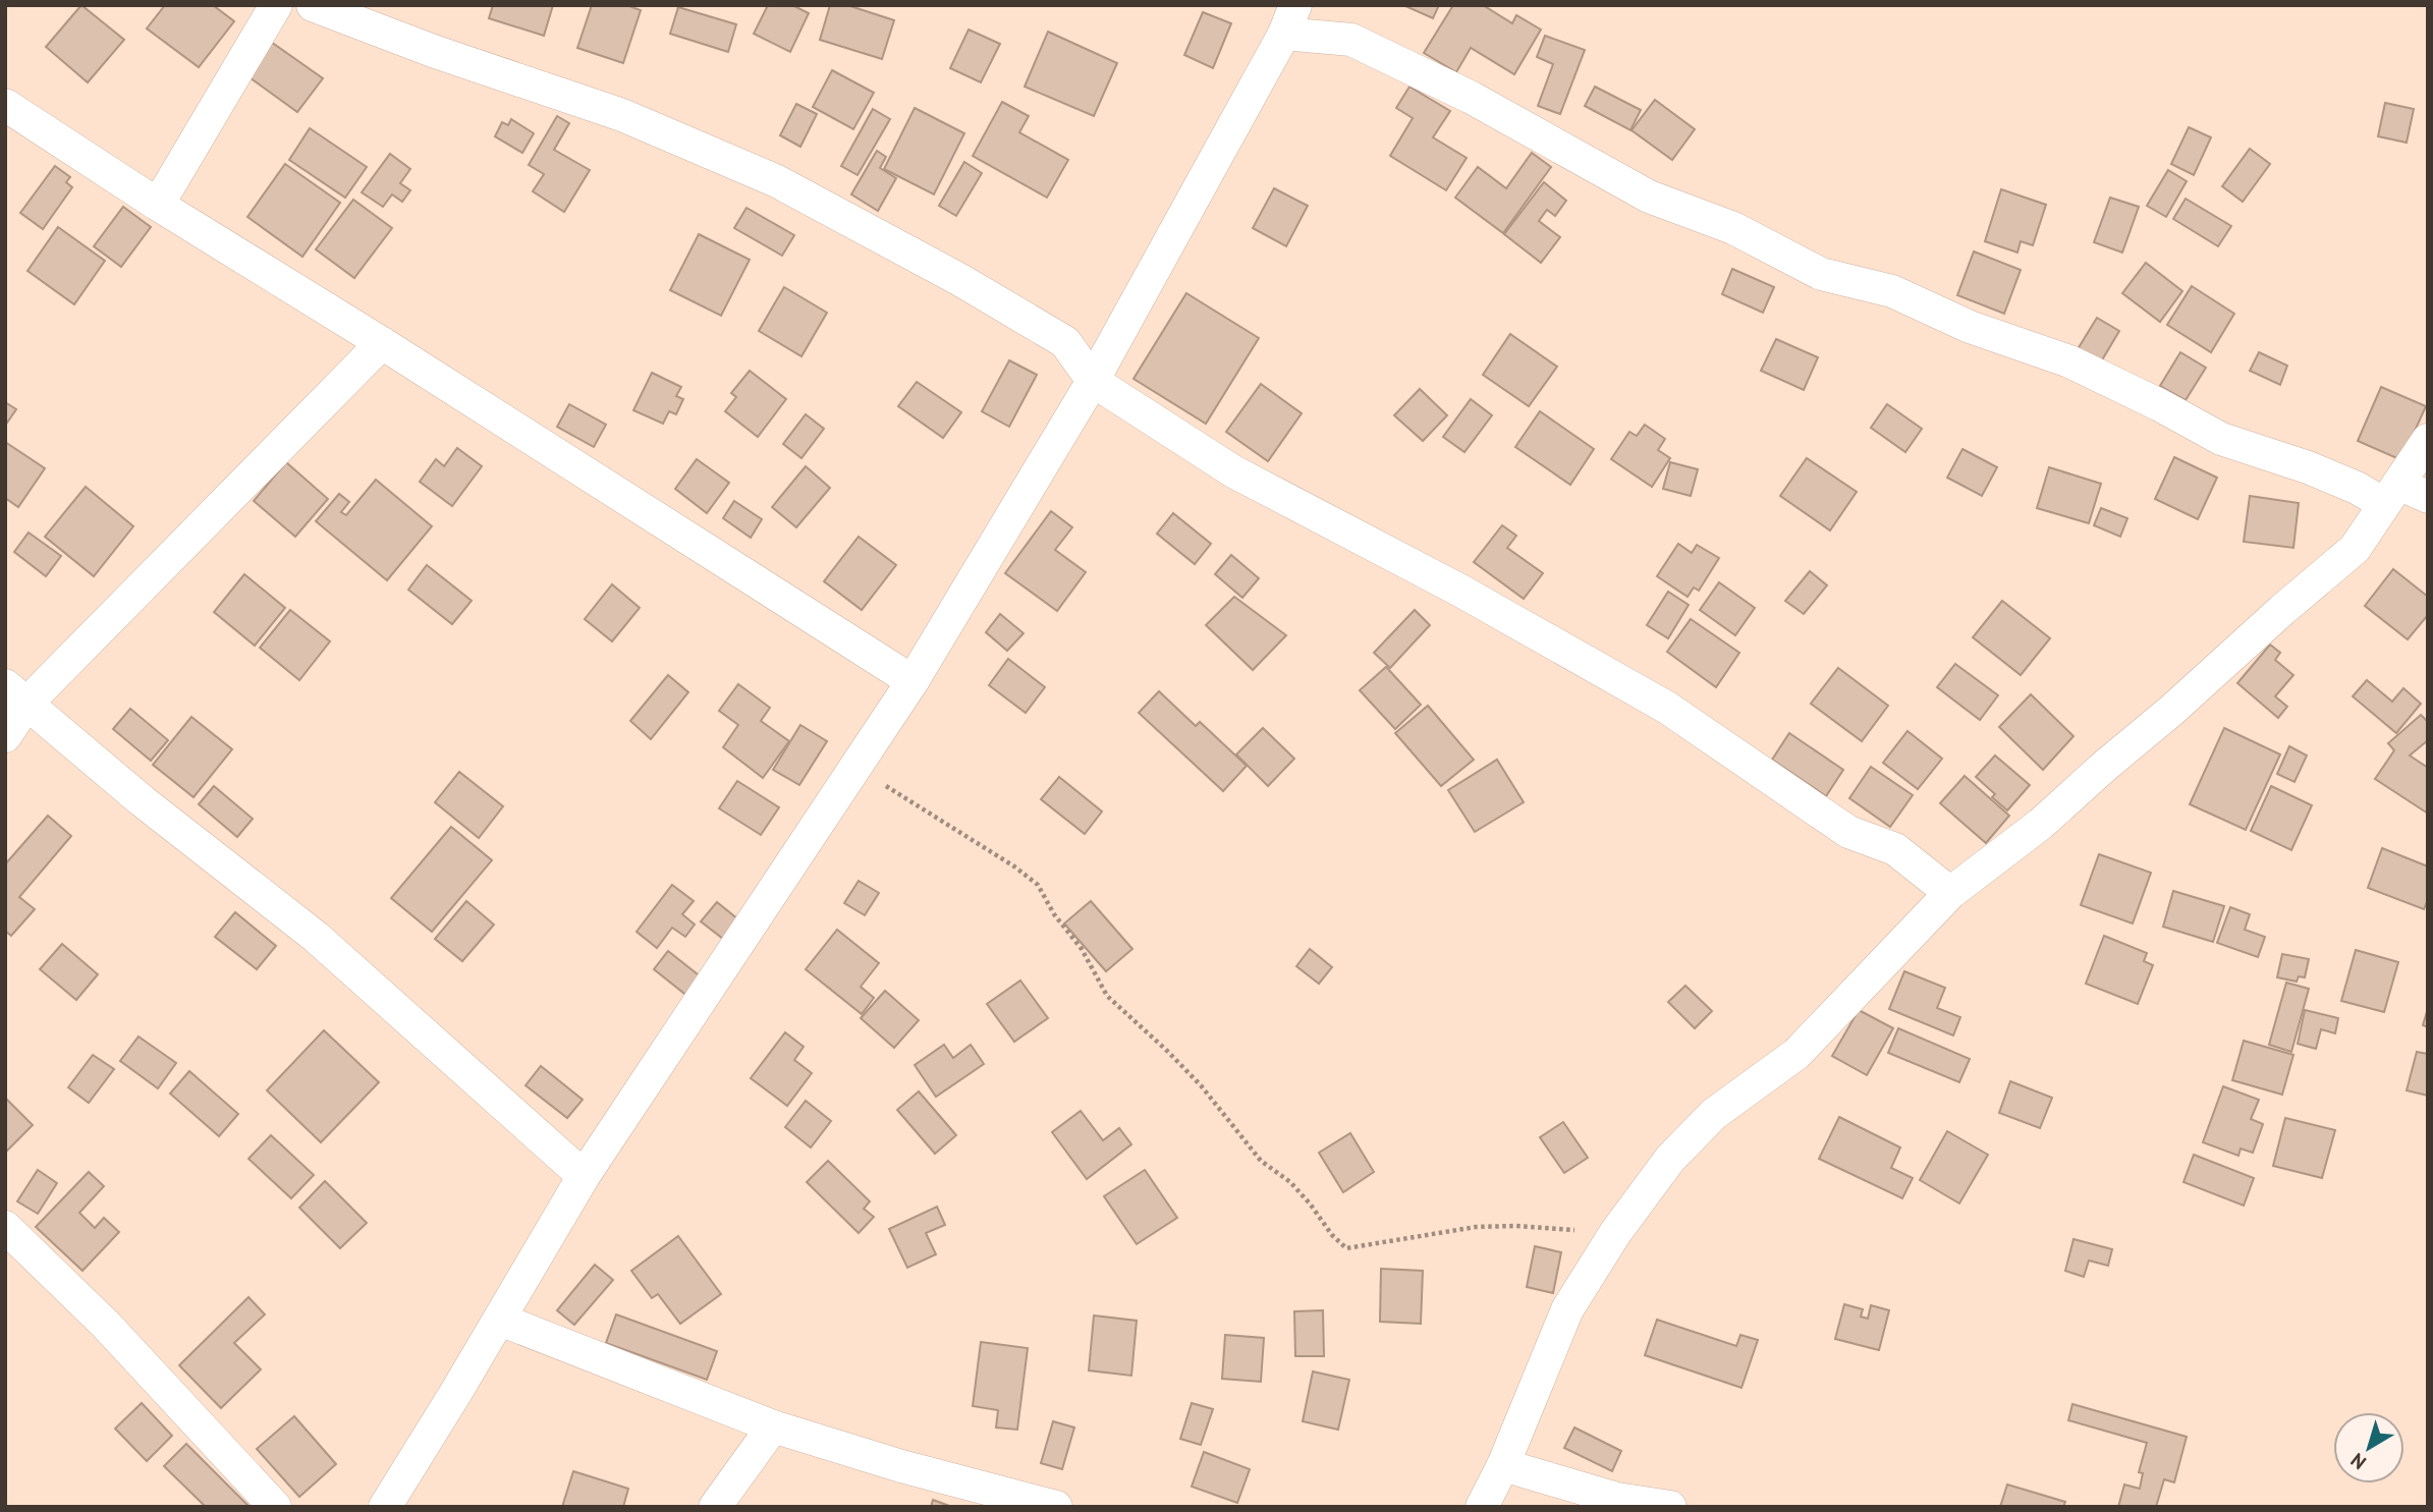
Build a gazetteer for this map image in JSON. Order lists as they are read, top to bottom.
{
  "north": "bottom left"
}
